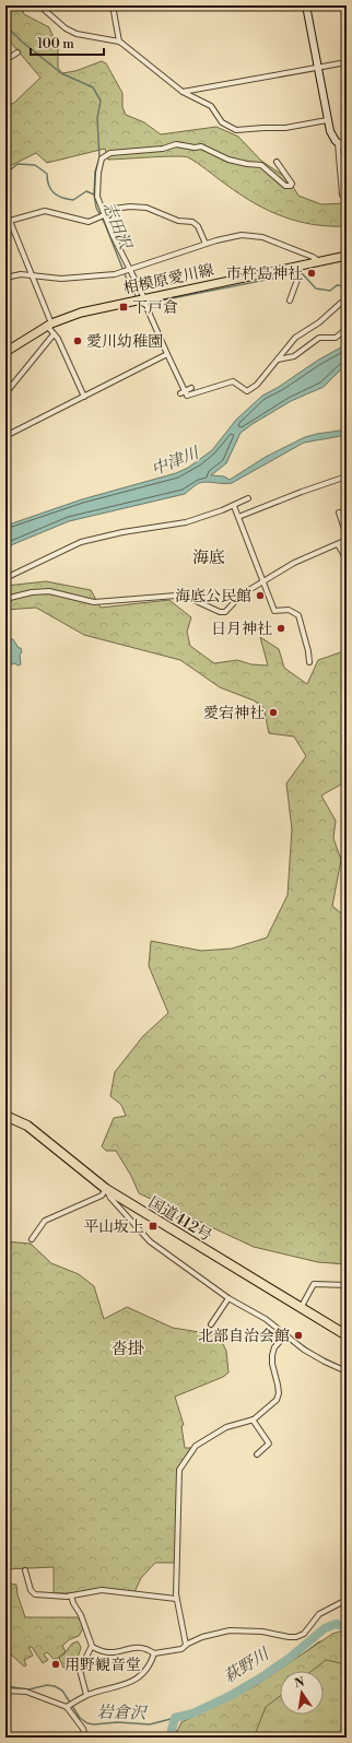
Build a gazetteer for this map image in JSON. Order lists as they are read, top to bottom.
{
  "streets": {
    "highway": ["国道412号"],
    "main road": ["相模原愛川線"]
  },
  "districts": ["海底", "沓掛"],
  "water": [
    "志田沢",
    "中津川",
    "萩野川",
    "岩倉沢"
  ],
  "places": {
    "other": [
      "市杵島神社",
      "愛川幼稚園",
      "海底公民館",
      "日月神社",
      "愛宕神社",
      "北部自治会館",
      "用野観音堂"
    ],
    "transit": ["下戸倉", "平山坂上"]
  },
  "scale_bar": "100 m",
  "north": "top"
}
